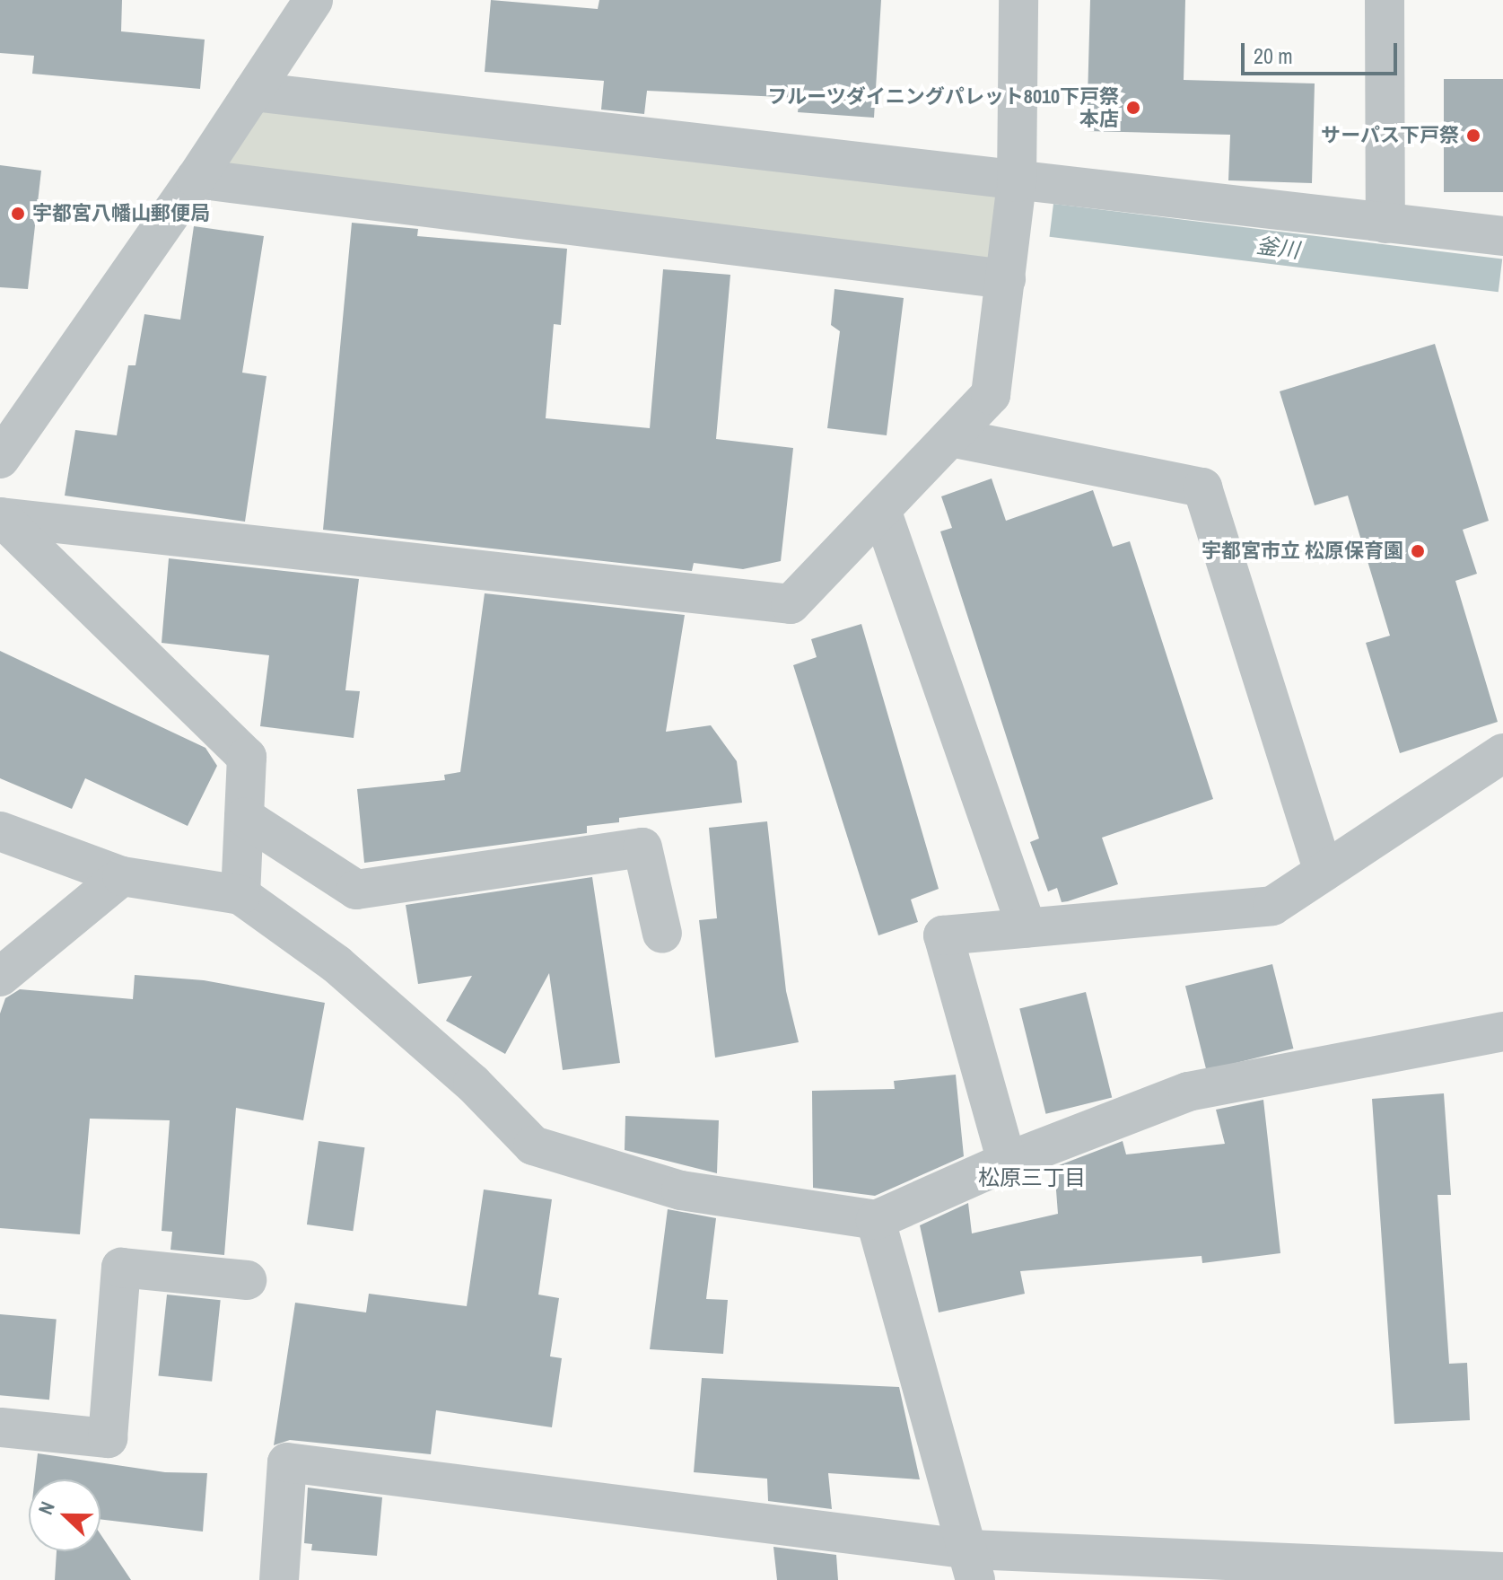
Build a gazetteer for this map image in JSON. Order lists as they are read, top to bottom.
{
  "districts": ["松原三丁目"],
  "water": ["釜川"],
  "places": [
    "フルーツダイニングパレット8010下戸祭 本店",
    "サーパス下戸祭",
    "宇都宮八幡山郵便局",
    "宇都宮市立 松原保育園"
  ],
  "scale_bar": "20 m",
  "north": "left"
}
